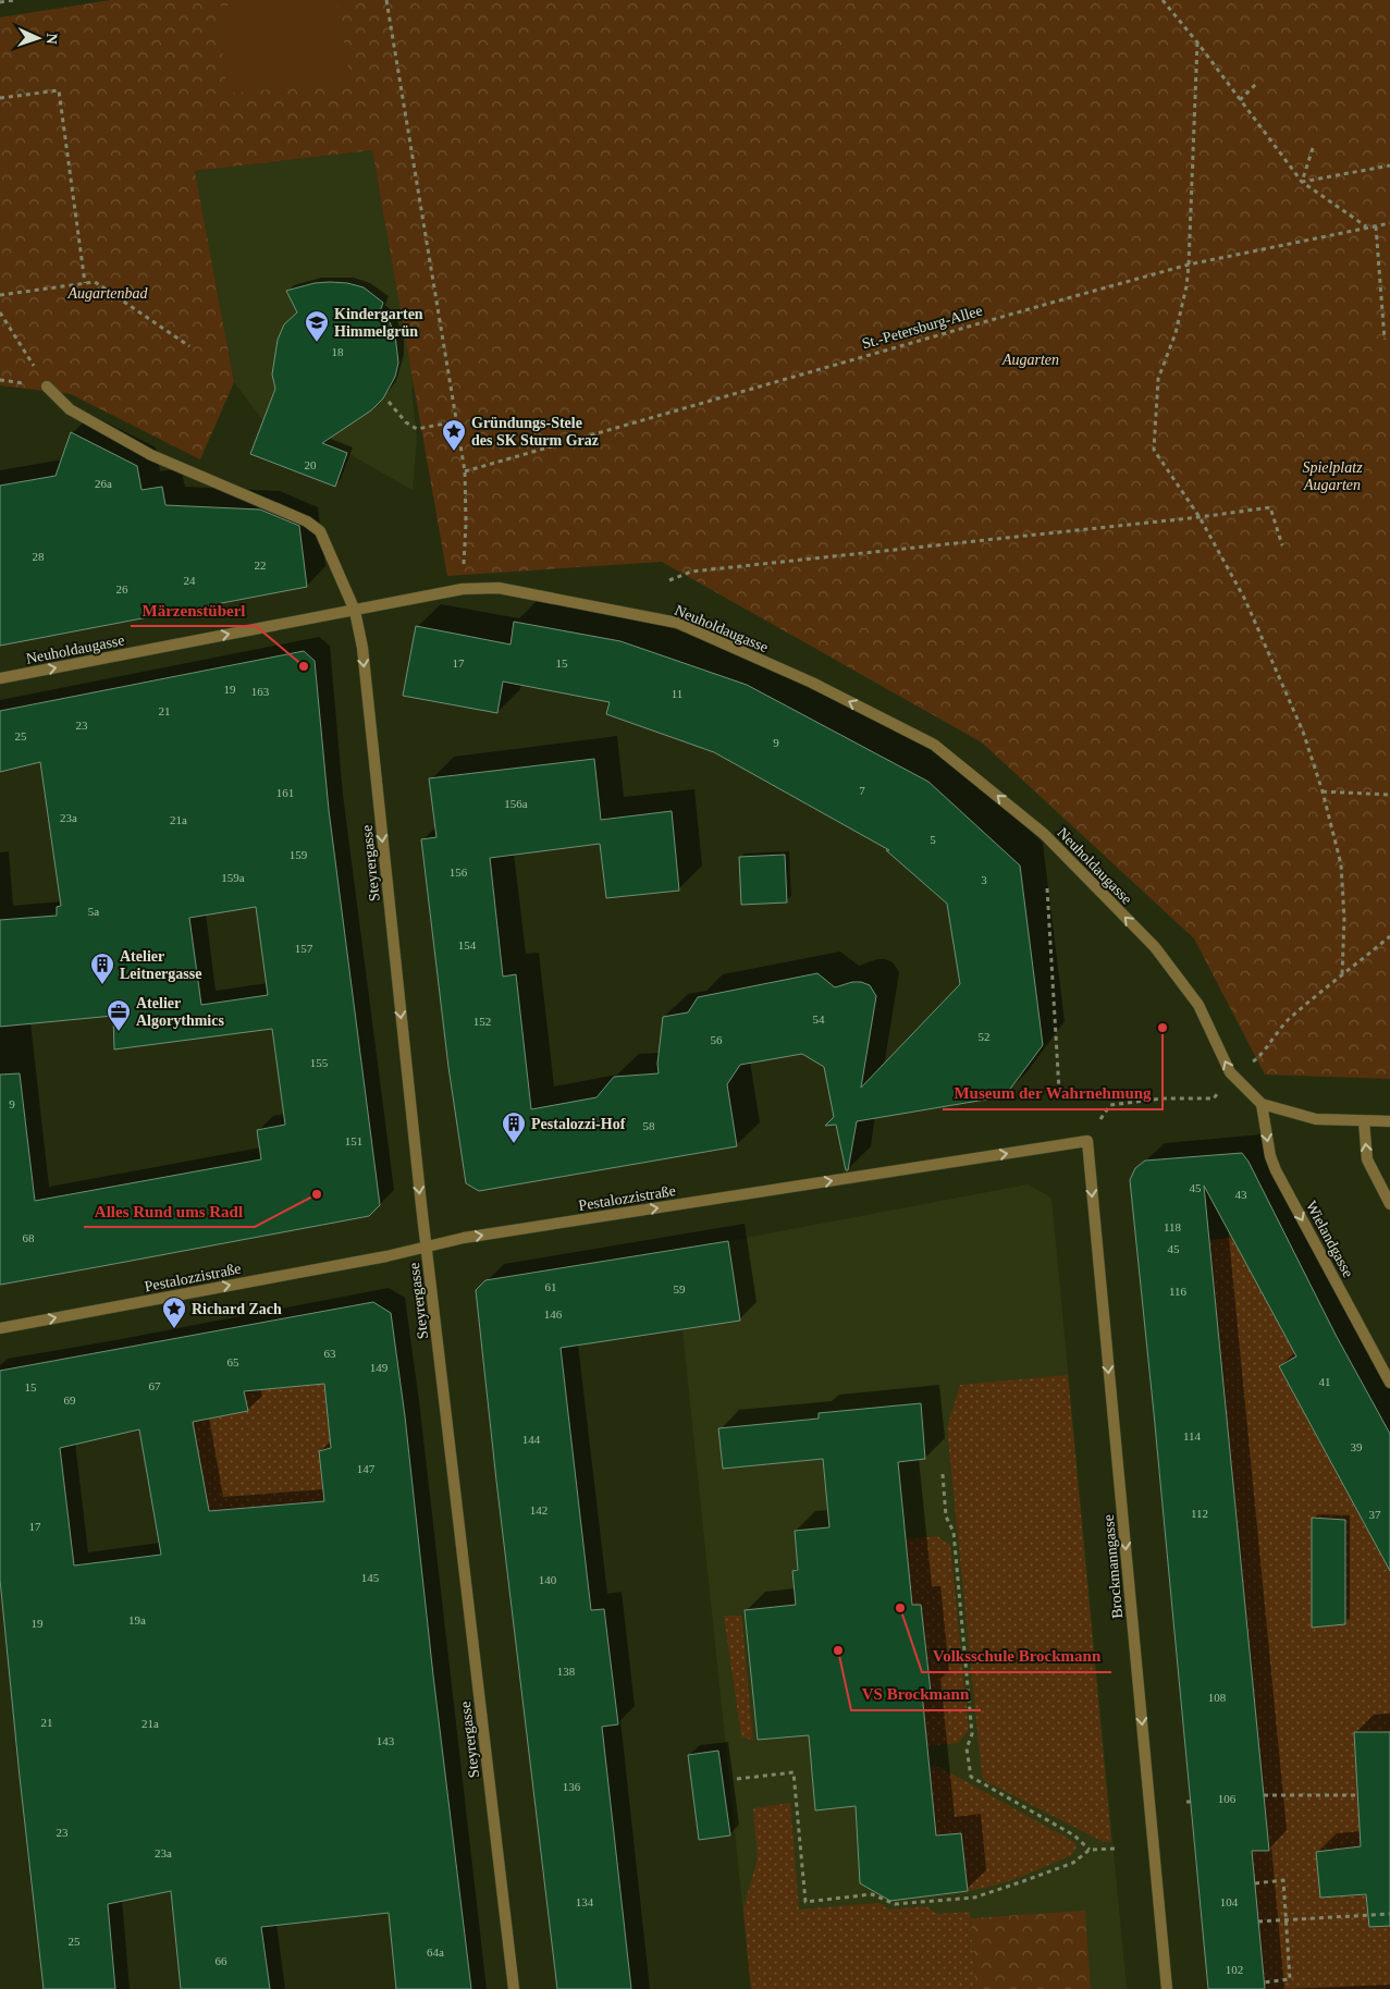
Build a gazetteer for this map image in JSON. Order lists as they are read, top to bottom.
{
  "streets": {
    "street": [
      "Neuholdaugasse",
      "Steyrergasse",
      "Pestalozzistraße",
      "Wielandgasse",
      "Brockmanngasse"
    ],
    "path": ["St.-Petersburg-Allee"]
  },
  "crossings": [
    ["Neuholdaugasse", "Steyrergasse"],
    ["Neuholdaugasse", "Wielandgasse"],
    ["Steyrergasse", "Pestalozzistraße"],
    ["Pestalozzistraße", "Brockmanngasse"]
  ],
  "one_way": [
    "Steyrergasse",
    "Pestalozzistraße",
    "Wielandgasse",
    "Brockmanngasse"
  ],
  "parks": ["Augartenbad", "Augarten", "Spielplatz Augarten"],
  "places": {
    "school or university": ["Kindergarten Himmelgrün"],
    "place": ["Gründungs-Stele des SK Sturm Graz", "Richard Zach"],
    "other": [
      "Märzenstüberl",
      "Museum der Wahrnehmung",
      "Alles Rund ums Radl",
      "Volksschule Brockmann",
      "VS Brockmann"
    ],
    "building": ["Atelier Leitnergasse", "Pestalozzi-Hof"],
    "office": ["Atelier Algorythmics"]
  },
  "house_numbers": [
    "18",
    "20",
    "26a",
    "28",
    "22",
    "24",
    "26",
    "17",
    "15",
    "19",
    "163",
    "11",
    "21",
    "23",
    "25",
    "9",
    "7",
    "161",
    "156a",
    "23a",
    "21a",
    "5",
    "159",
    "156",
    "159a",
    "3",
    "5a",
    "154",
    "157",
    "54",
    "152",
    "52",
    "56",
    "155",
    "9",
    "58",
    "151",
    "45",
    "43",
    "118",
    "68",
    "45",
    "61",
    "59",
    "116",
    "146",
    "63",
    "65",
    "149",
    "41",
    "67",
    "15",
    "69",
    "114",
    "144",
    "39",
    "147",
    "142",
    "112",
    "37",
    "17",
    "145",
    "140",
    "19a",
    "19",
    "138",
    "108",
    "21",
    "21a",
    "143",
    "136",
    "106",
    "23",
    "23a",
    "134",
    "104",
    "25",
    "64a",
    "66",
    "102"
  ],
  "north": "right"
}
